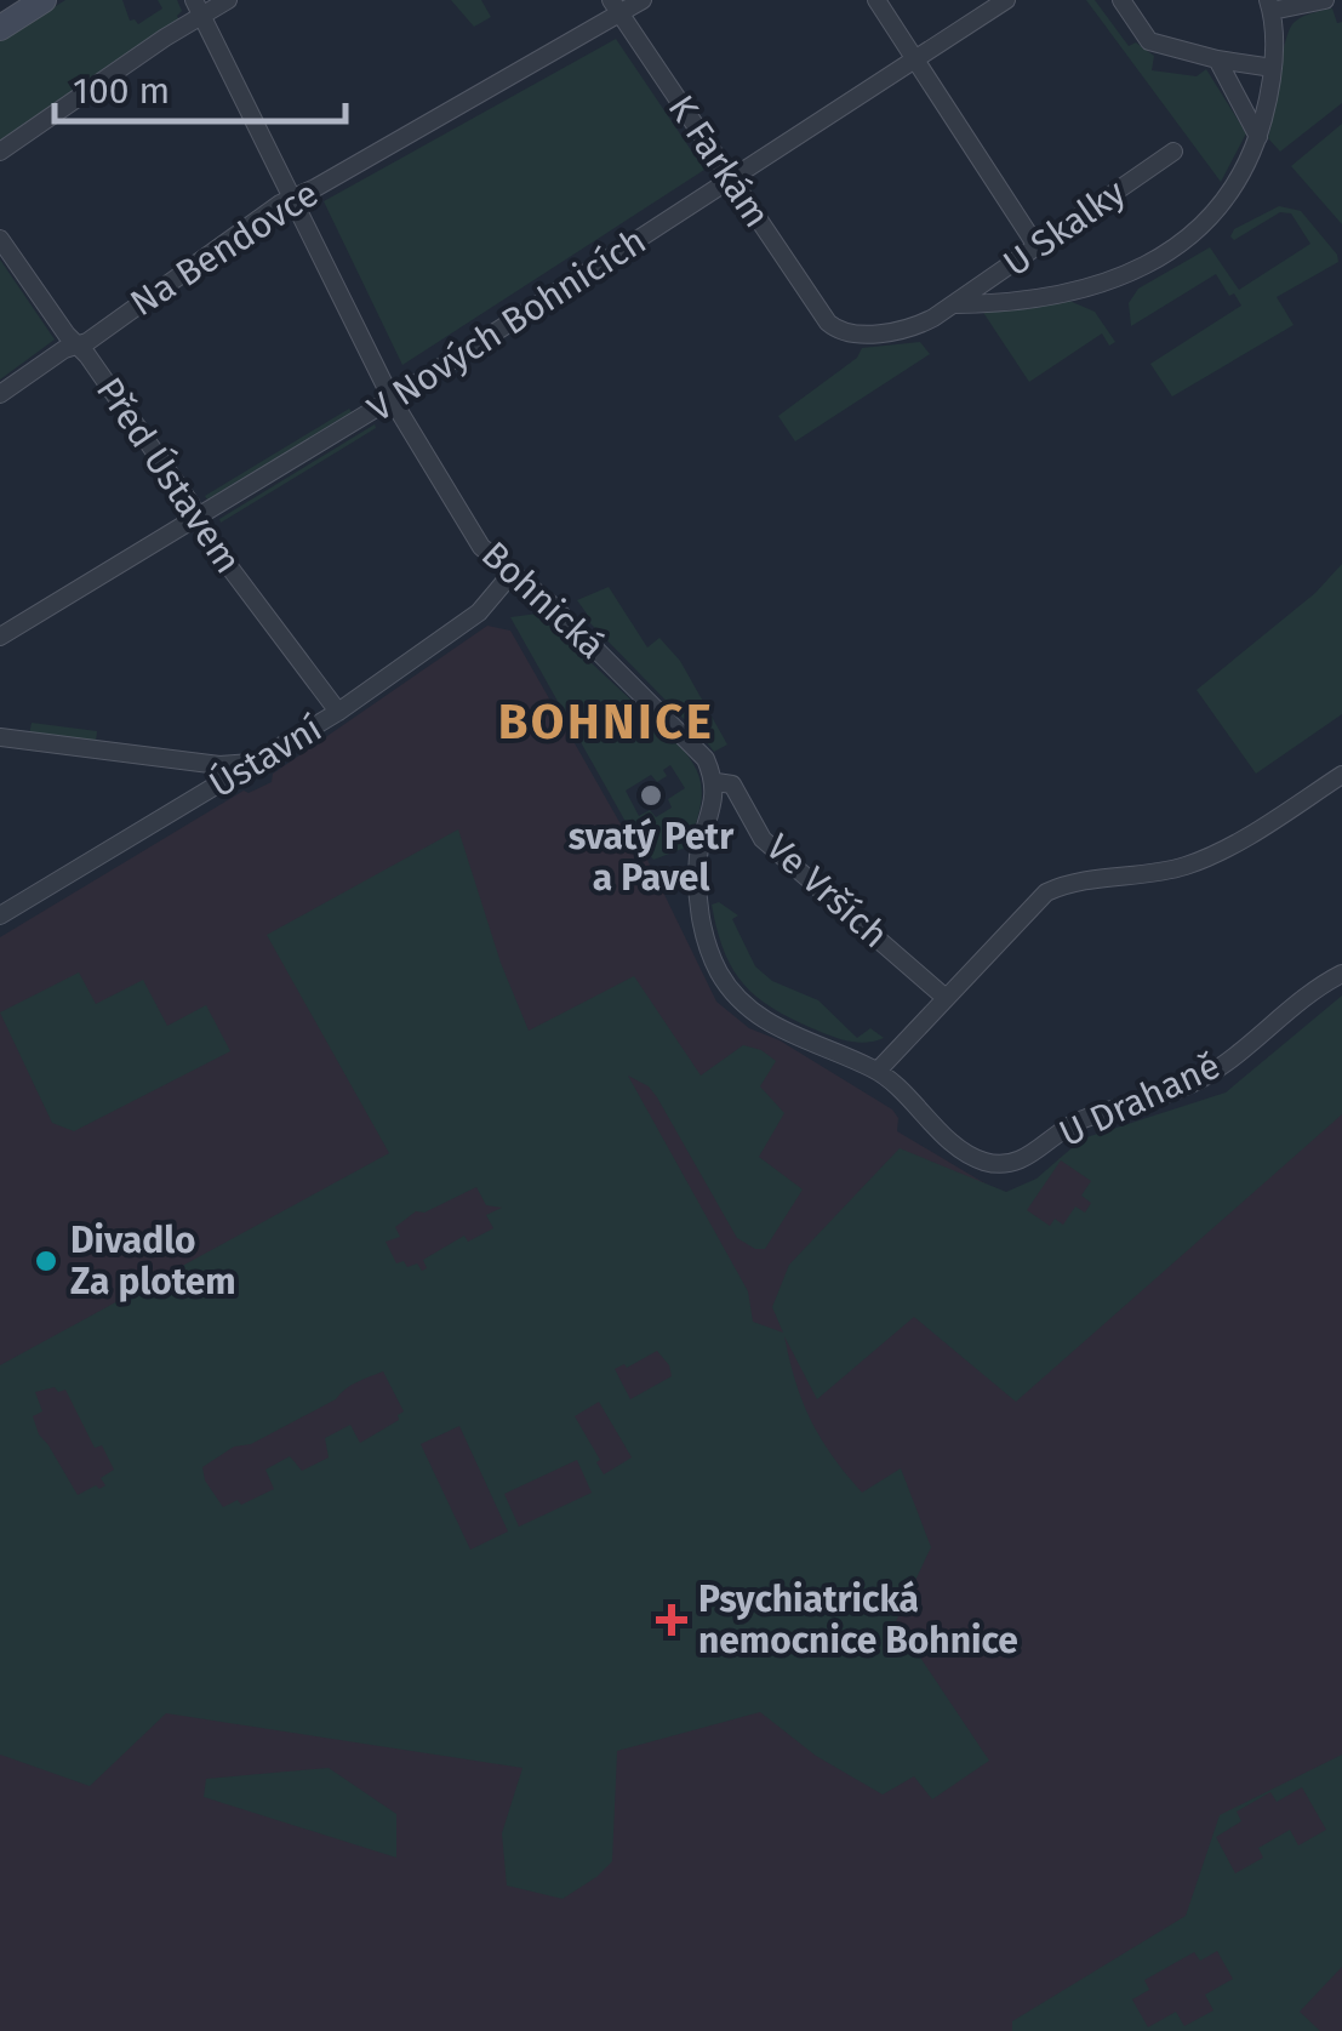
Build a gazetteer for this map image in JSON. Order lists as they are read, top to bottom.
{
  "streets": {
    "street": [
      "K Farkám",
      "U Skalky",
      "Na Bendovce",
      "V Nových Bohnicích",
      "Před Ústavem",
      "Bohnická",
      "Ústavní",
      "Ve Vrších",
      "U Drahaně"
    ]
  },
  "crossings": [
    ["K Farkám", "U Skalky"],
    ["K Farkám", "Na Bendovce"],
    ["K Farkám", "V Nových Bohnicích"],
    ["Na Bendovce", "Před Ústavem"],
    ["Na Bendovce", "Bohnická"],
    ["V Nových Bohnicích", "Před Ústavem"],
    ["V Nových Bohnicích", "Bohnická"],
    ["Před Ústavem", "Ústavní"],
    ["Bohnická", "Ústavní"],
    ["Bohnická", "Ve Vrších"]
  ],
  "districts": ["BOHNICE"],
  "places": {
    "other": ["svatý Petr a Pavel", "Divadlo Za plotem"],
    "health": ["Psychiatrická nemocnice Bohnice"]
  },
  "scale_bar": "100 m"
}
